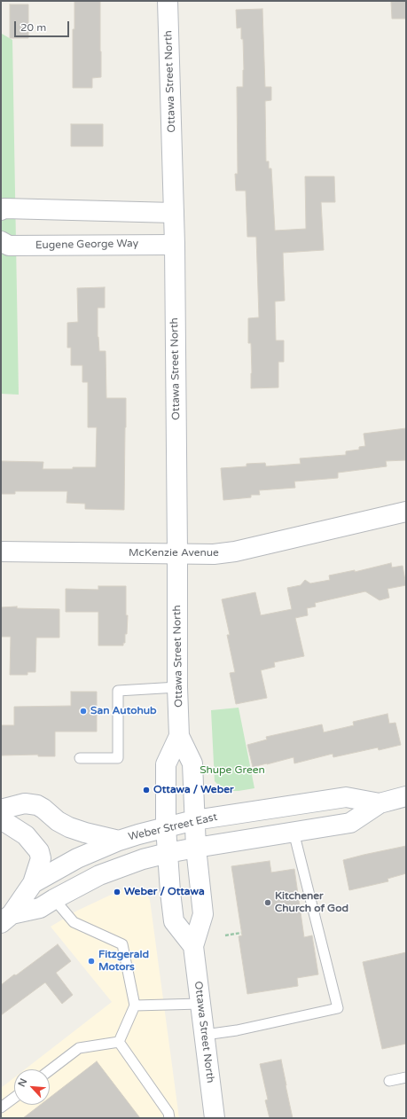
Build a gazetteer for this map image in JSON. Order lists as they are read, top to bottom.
{
  "streets": {
    "main road": [
      "Ottawa Street North",
      "Eugene George Way",
      "McKenzie Avenue",
      "Weber Street East"
    ]
  },
  "crossings": [
    ["Ottawa Street North", "Eugene George Way"],
    ["Ottawa Street North", "McKenzie Avenue"],
    ["Ottawa Street North", "Weber Street East"]
  ],
  "parks": ["Shupe Green"],
  "places": [
    "San Autohub",
    "Ottawa / Weber",
    "Weber / Ottawa",
    "Kitchener Church of God",
    "Fitzgerald Motors"
  ],
  "scale_bar": "20 m",
  "north": "top left"
}
